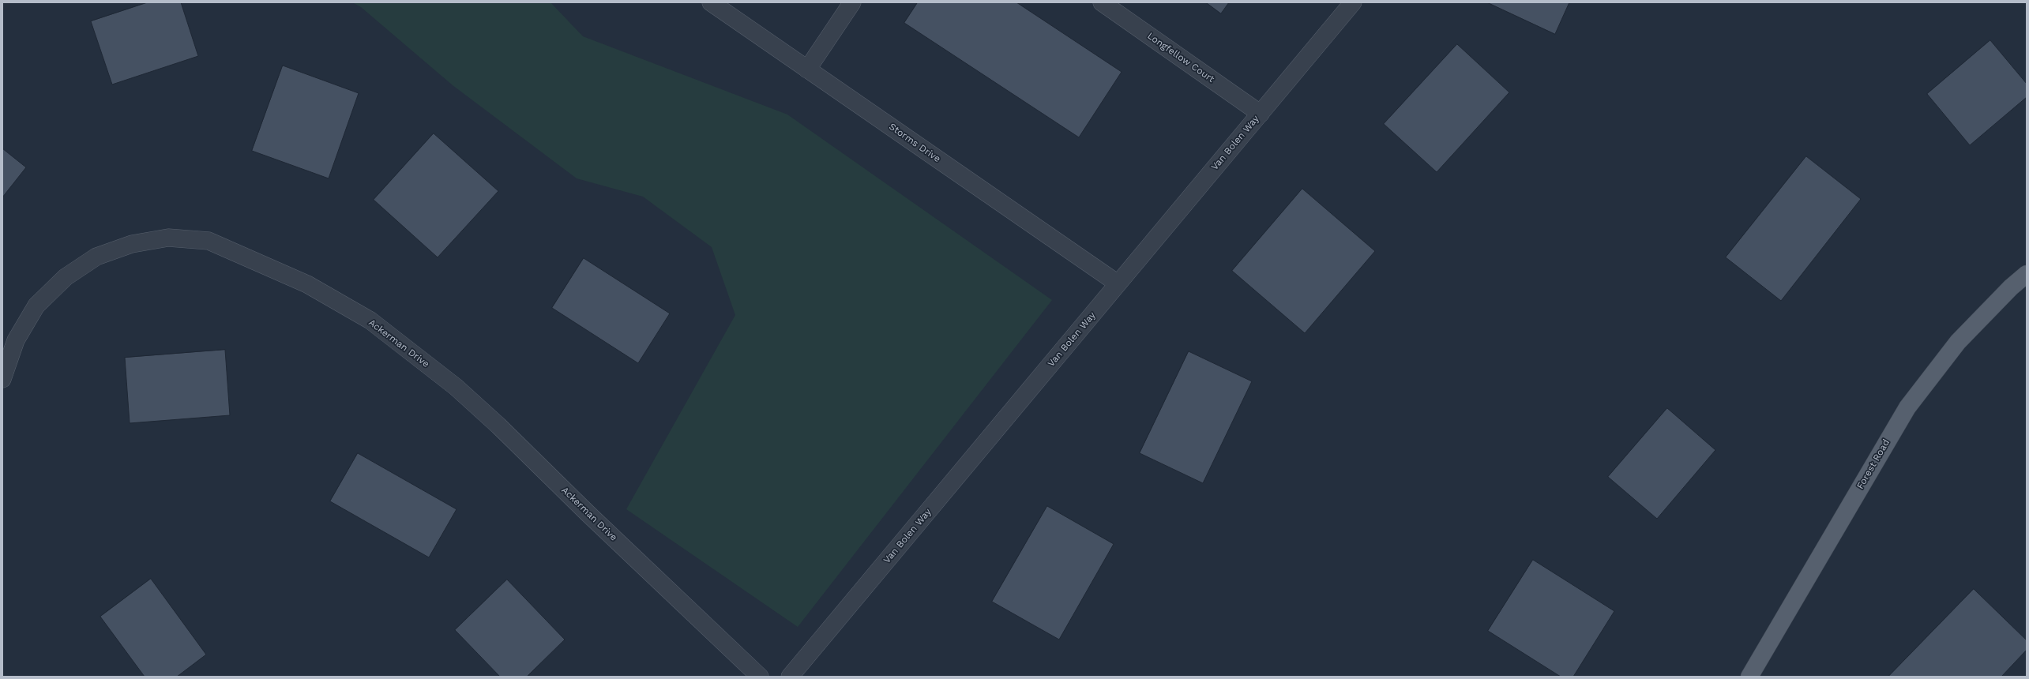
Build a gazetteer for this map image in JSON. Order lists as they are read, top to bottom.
{
  "streets": {
    "main road": ["Forest Road"],
    "street": [
      "Longfellow Court",
      "Storms Drive",
      "Van Bolen Way",
      "Ackerman Drive"
    ]
  },
  "crossings": [
    ["Longfellow Court", "Van Bolen Way"],
    ["Storms Drive", "Van Bolen Way"]
  ]
}
